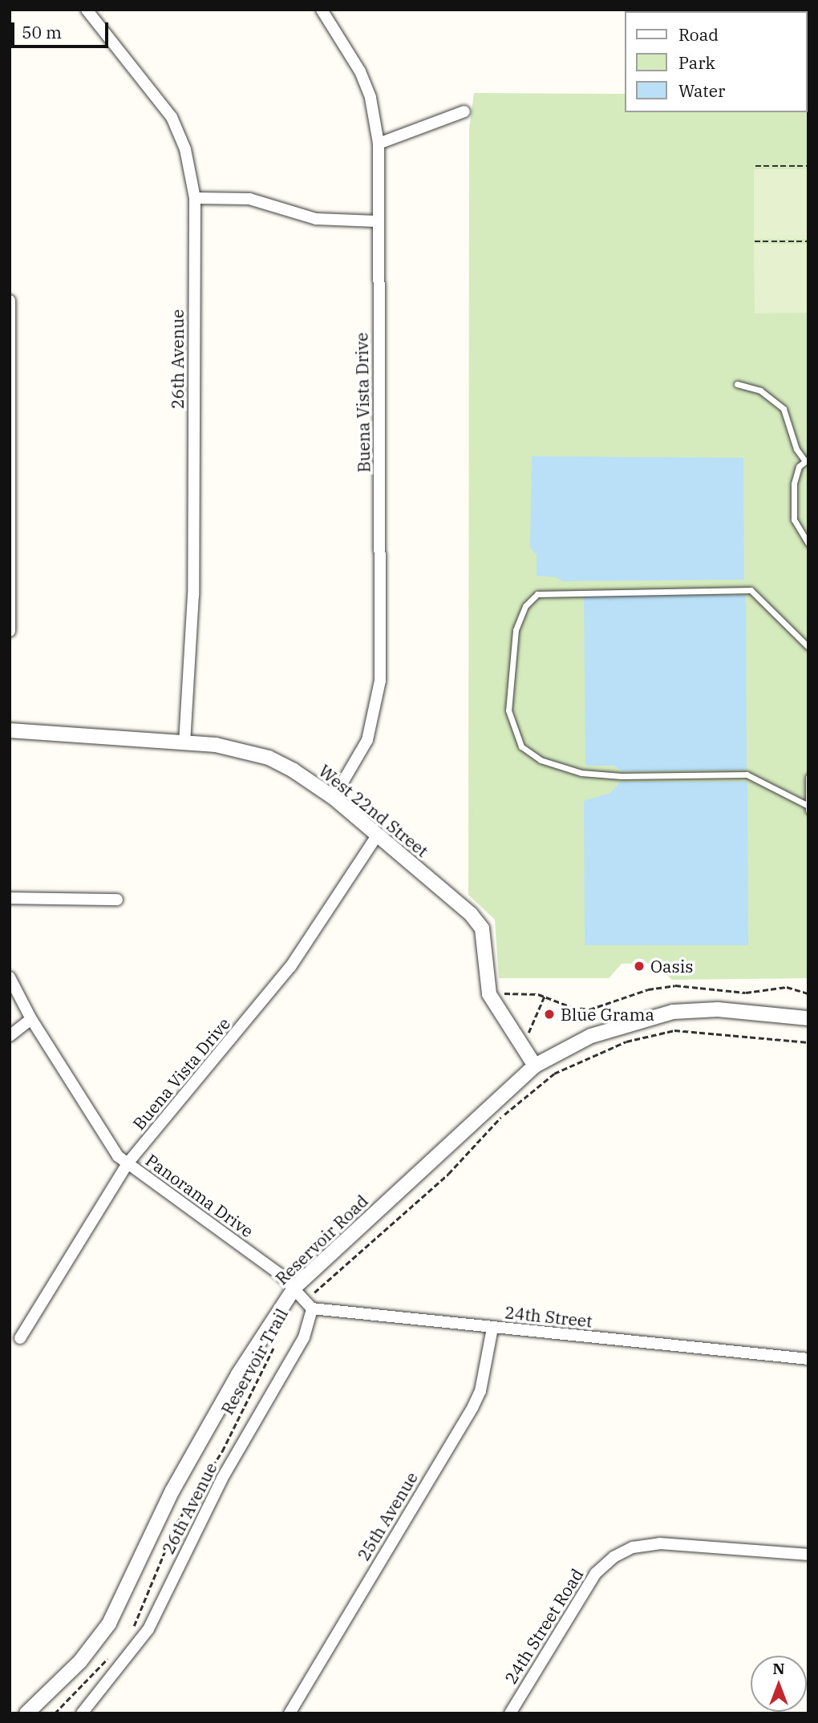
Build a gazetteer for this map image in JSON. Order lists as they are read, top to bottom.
{
  "streets": {
    "street": [
      "26th Avenue",
      "Buena Vista Drive",
      "West 22nd Street",
      "Panorama Drive",
      "Reservoir Road",
      "24th Street",
      "25th Avenue",
      "24th Street Road"
    ],
    "path": ["Reservoir Trail"]
  },
  "crossings": [
    ["26th Avenue", "West 22nd Street"],
    ["26th Avenue", "24th Street"],
    ["26th Avenue", "Reservoir Trail"],
    ["Buena Vista Drive", "West 22nd Street"],
    ["Buena Vista Drive", "Panorama Drive"],
    ["West 22nd Street", "Reservoir Road"],
    ["Panorama Drive", "Reservoir Road"],
    ["24th Street", "Reservoir Trail"],
    ["24th Street", "25th Avenue"]
  ],
  "places": ["Oasis", "Blue Grama"],
  "legend": ["Road", "Park", "Water"],
  "scale_bar": "50 m",
  "north": "top"
}
